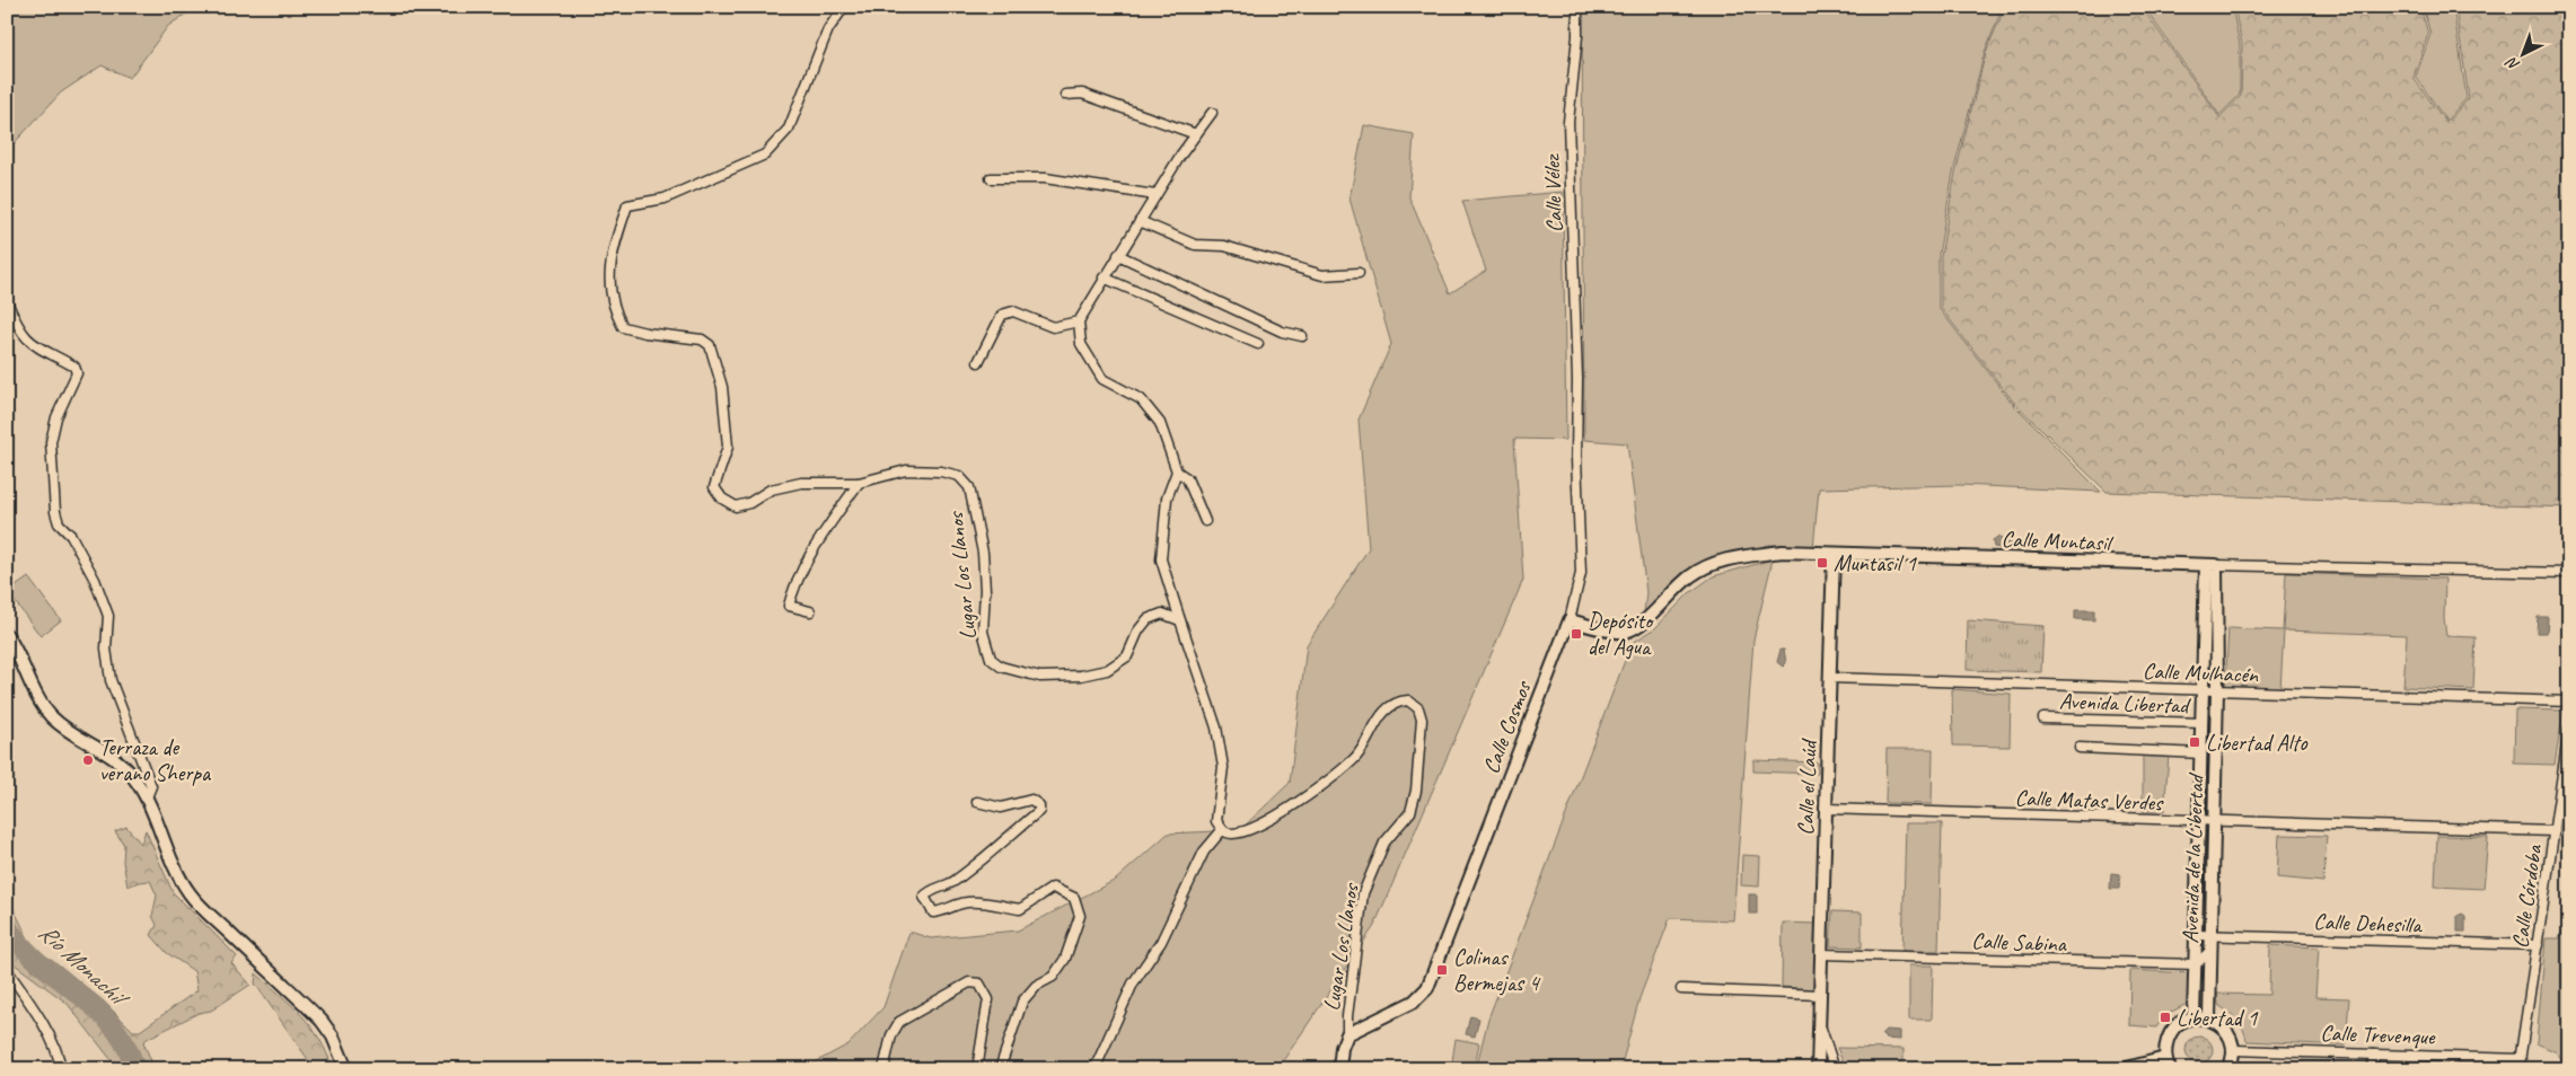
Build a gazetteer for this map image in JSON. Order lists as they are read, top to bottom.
{
  "streets": {
    "street": [
      "Calle Vélez",
      "Calle Muntasil",
      "Lugar Los Llanos",
      "Calle Mulhacén",
      "Avenida Libertad",
      "Calle Cosmos",
      "Calle el Laúd",
      "Calle Matas Verdes",
      "Avenida de la Libertad",
      "Calle Córdoba",
      "Calle Dehesilla",
      "Calle Sabina",
      "Calle Trevenque"
    ]
  },
  "crossings": [
    ["Calle Vélez", "Calle Cosmos"],
    ["Calle Muntasil", "Calle Cosmos"],
    ["Calle Muntasil", "Calle el Laúd"],
    ["Calle Muntasil", "Avenida de la Libertad"],
    ["Lugar Los Llanos", "Calle Cosmos"],
    ["Calle Mulhacén", "Calle el Laúd"],
    ["Calle Mulhacén", "Avenida de la Libertad"],
    ["Avenida Libertad", "Avenida de la Libertad"],
    ["Calle el Laúd", "Calle Matas Verdes"],
    ["Calle el Laúd", "Calle Sabina"],
    ["Calle Matas Verdes", "Avenida de la Libertad"],
    ["Calle Matas Verdes", "Calle Córdoba"],
    ["Avenida de la Libertad", "Calle Dehesilla"],
    ["Avenida de la Libertad", "Calle Sabina"],
    ["Calle Córdoba", "Calle Dehesilla"],
    ["Calle Córdoba", "Calle Trevenque"]
  ],
  "water": ["Río Monachil"],
  "places": {
    "transit": [
      "Muntasil 1",
      "Depósito del Agua",
      "Libertad Alto",
      "Colinas Bermejas 4",
      "Libertad 1"
    ],
    "other": ["Terraza de verano Sherpa"]
  },
  "north": "bottom left"
}
